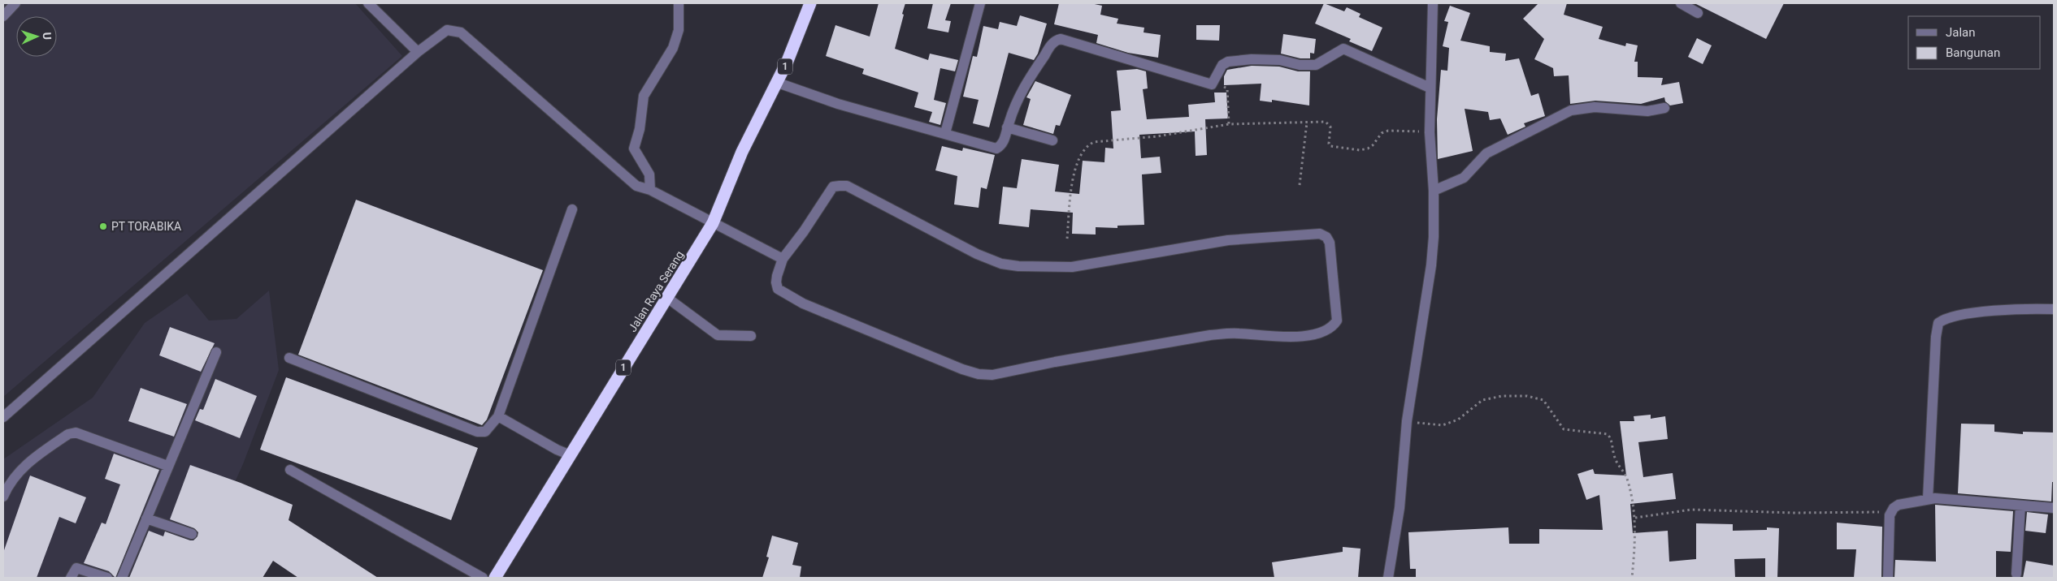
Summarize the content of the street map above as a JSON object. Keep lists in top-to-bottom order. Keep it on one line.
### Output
{"streets":{"highway":["1","Jalan Raya Serang"]},"places":["PT TORABIKA"],"legend":["Jalan","Bangunan"],"north":"right"}
